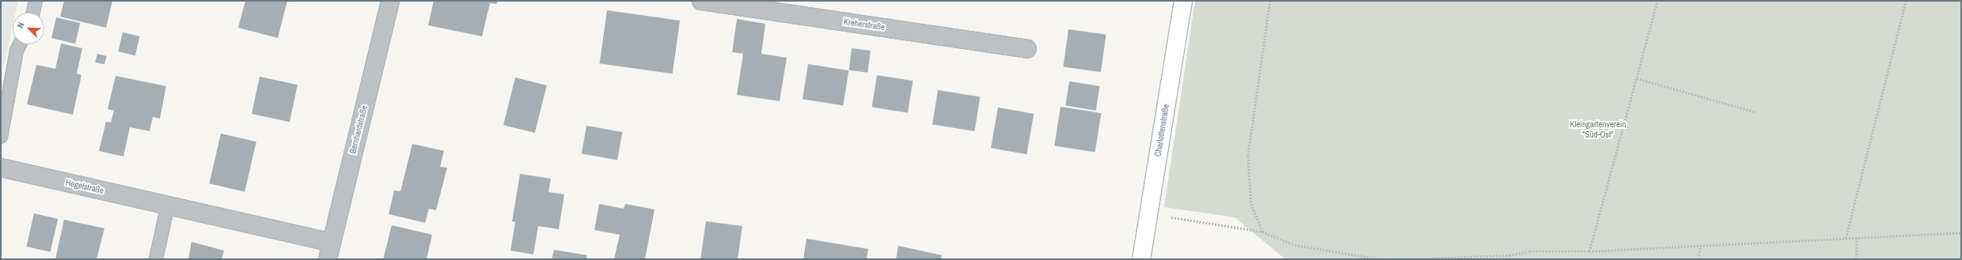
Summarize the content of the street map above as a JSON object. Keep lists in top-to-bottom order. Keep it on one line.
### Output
{"streets":{"street":["Kreherstraße","Bernhardstraße","Charlottenstraße","Hegelstraße"]},"crossings":[["Bernhardstraße","Hegelstraße"]],"parks":["Kleingartenverein \"Süd-Ost\""],"north":"top left"}
